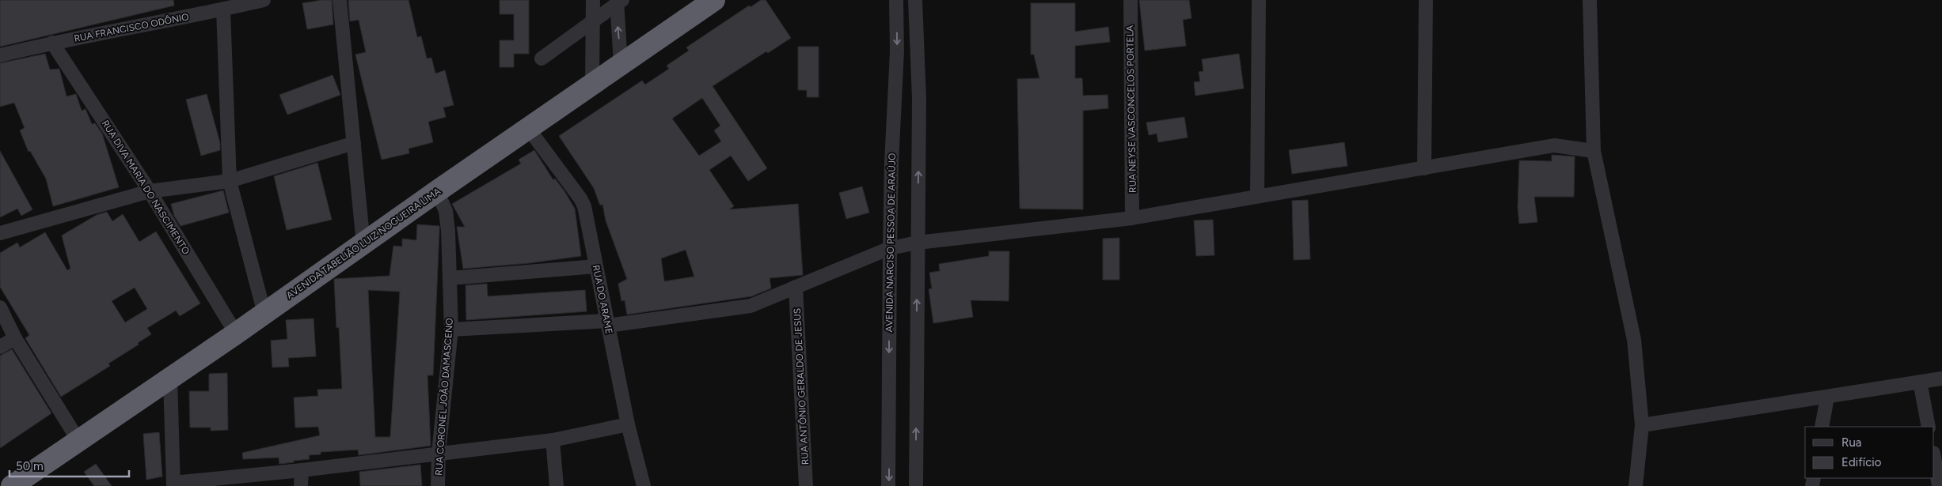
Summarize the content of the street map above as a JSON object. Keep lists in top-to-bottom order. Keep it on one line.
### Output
{"streets":{"highway":["AVENIDA TABELIÃO LUIZ NOGUEIRA LIMA"],"street":["RUA FRANCISCO ODÔNIO","RUA NEYSE VASCONCELOS PORTELA","RUA DIVA MARIA DO NASCIMENTO","AVENIDA NARCISO PESSOA DE ARAÚJO","RUA DO ARAME","RUA ANTÔNIO GERALDO DE JESUS","RUA CORONEL JOÃO DAMASCENO"]},"crossings":[["RUA FRANCISCO ODÔNIO","RUA DIVA MARIA DO NASCIMENTO"],["RUA DIVA MARIA DO NASCIMENTO","AVENIDA TABELIÃO LUIZ NOGUEIRA LIMA"],["AVENIDA TABELIÃO LUIZ NOGUEIRA LIMA","RUA DO ARAME"],["AVENIDA TABELIÃO LUIZ NOGUEIRA LIMA","RUA CORONEL JOÃO DAMASCENO"]],"legend":["Rua","Edifício"],"scale_bar":"50 m"}
